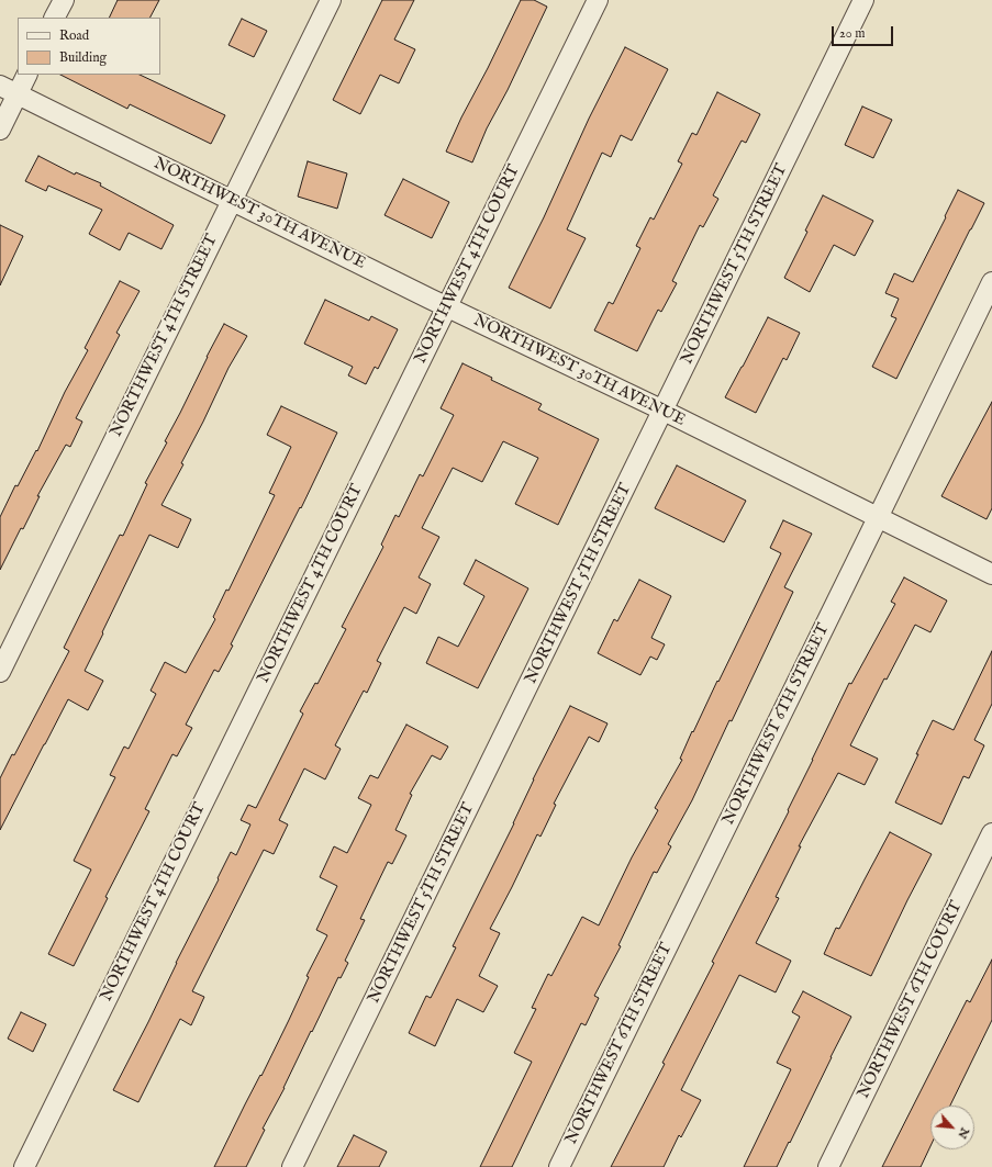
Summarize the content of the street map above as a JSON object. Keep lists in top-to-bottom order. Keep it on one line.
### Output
{"streets":{"street":["NORTHWEST 30TH AVENUE","NORTHWEST 4TH COURT","NORTHWEST 5TH STREET","NORTHWEST 4TH STREET","NORTHWEST 6TH STREET","NORTHWEST 6TH COURT"]},"crossings":[["NORTHWEST 30TH AVENUE","NORTHWEST 4TH COURT"],["NORTHWEST 30TH AVENUE","NORTHWEST 5TH STREET"],["NORTHWEST 30TH AVENUE","NORTHWEST 4TH STREET"],["NORTHWEST 30TH AVENUE","NORTHWEST 6TH STREET"]],"legend":["Road","Building"],"scale_bar":"20 m","north":"bottom right"}
